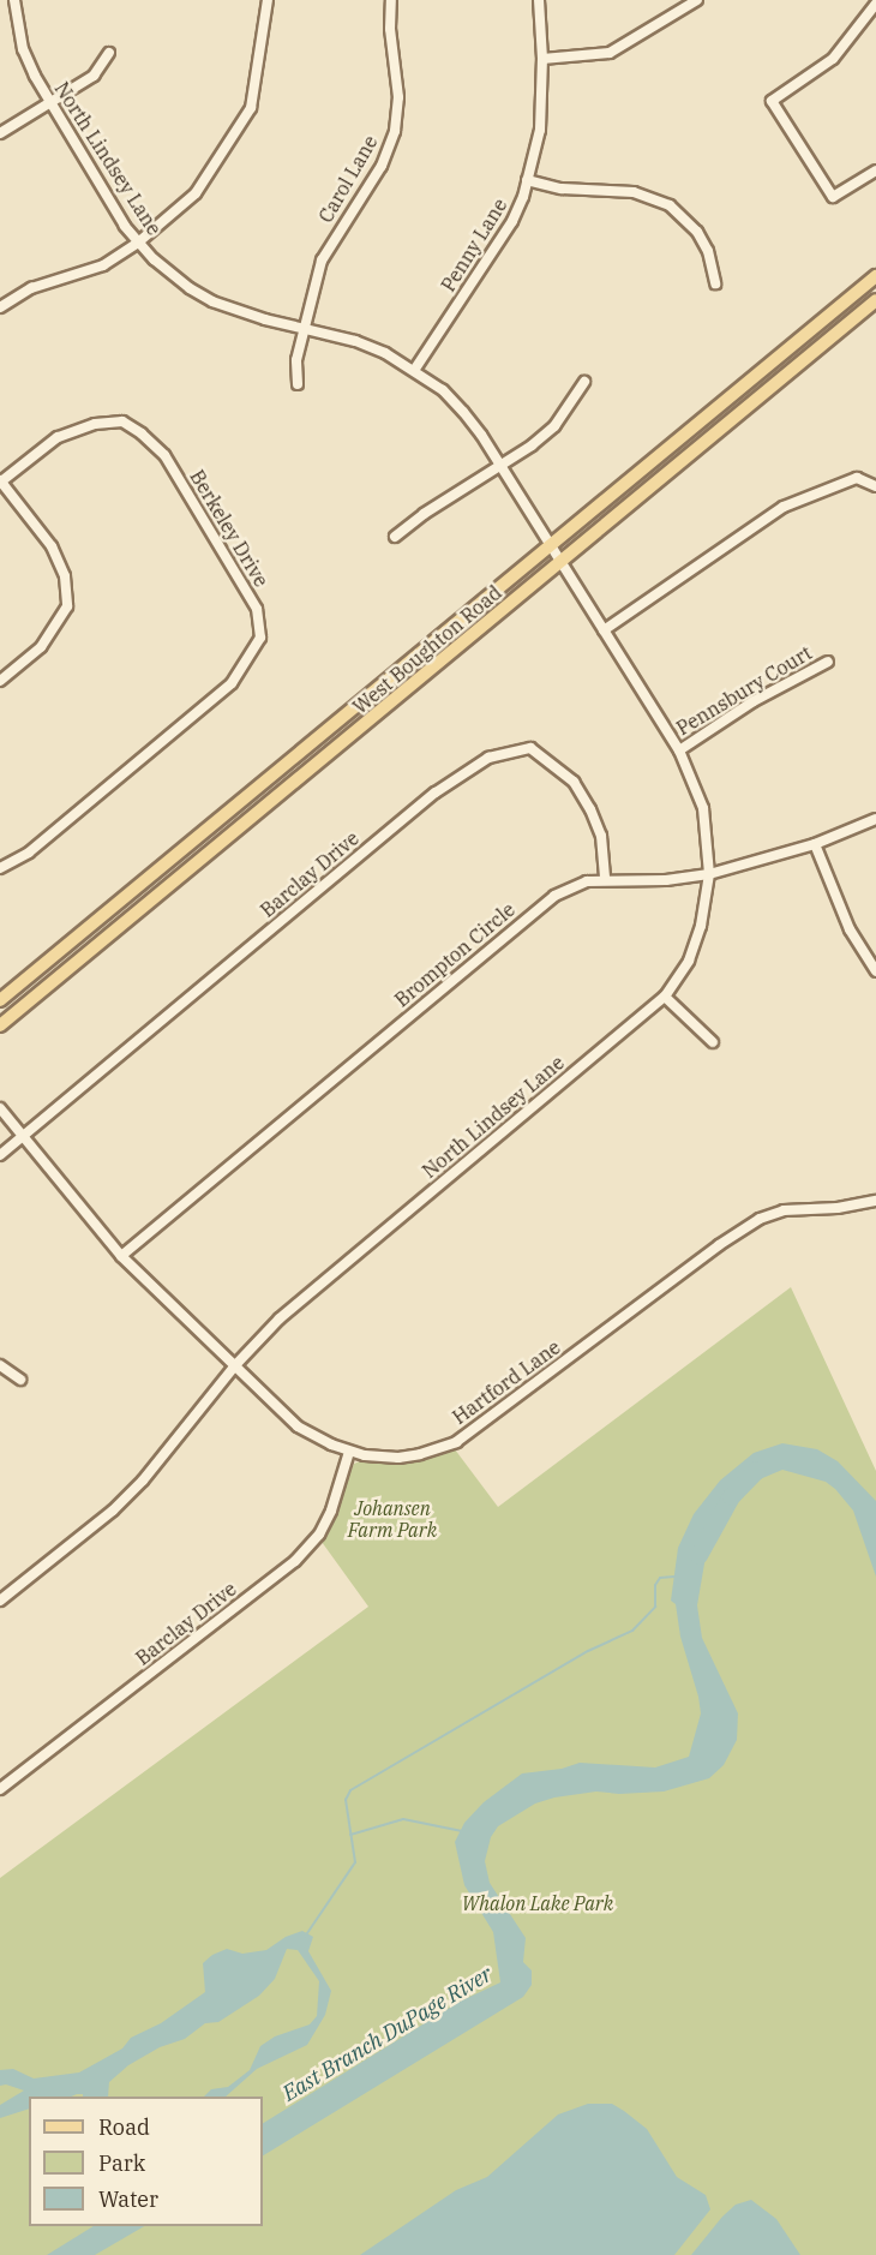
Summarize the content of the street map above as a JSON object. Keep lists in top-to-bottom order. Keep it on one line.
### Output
{"streets":{"main road":["West Boughton Road"],"street":["North Lindsey Lane","Carol Lane","Penny Lane","Berkeley Drive","Pennsbury Court","Barclay Drive","Brompton Circle","Hartford Lane"]},"crossings":[["North Lindsey Lane","Carol Lane"],["North Lindsey Lane","Penny Lane"],["North Lindsey Lane","West Boughton Road"],["North Lindsey Lane","Pennsbury Court"],["North Lindsey Lane","Brompton Circle"],["North Lindsey Lane","Hartford Lane"],["Barclay Drive","Brompton Circle"],["Barclay Drive","Hartford Lane"],["Brompton Circle","Hartford Lane"]],"water":["East Branch DuPage River"],"parks":["Johansen Farm Park","Whalon Lake Park"],"legend":["Road","Park","Water"]}
